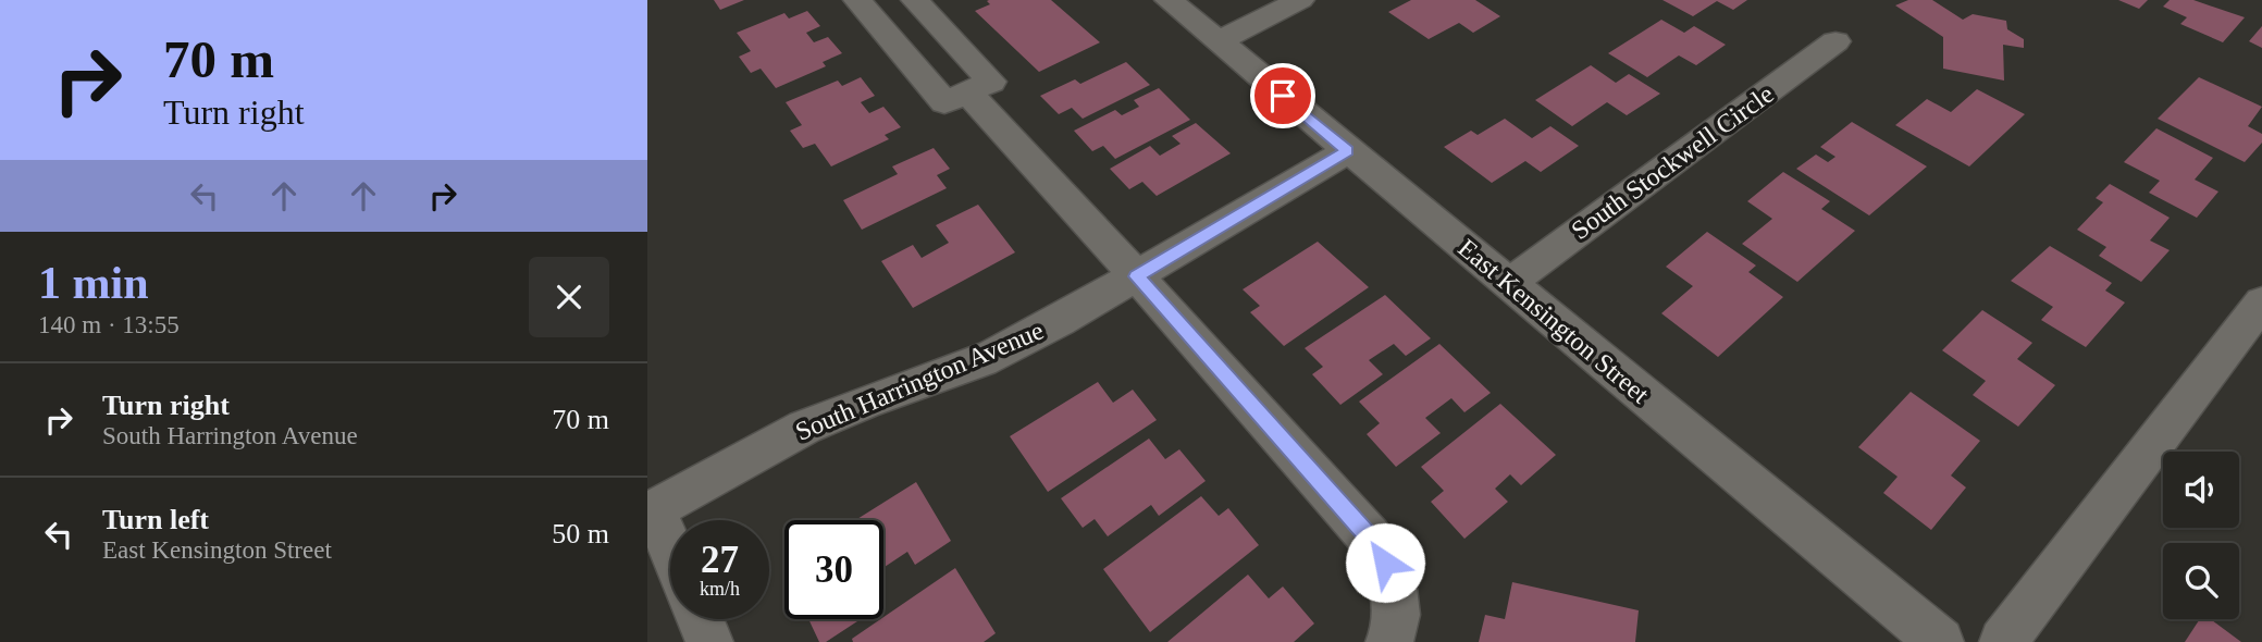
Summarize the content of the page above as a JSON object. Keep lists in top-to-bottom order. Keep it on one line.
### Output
{"streets":{"street":["South Stockwell Circle","East Kensington Street","South Harrington Avenue"]},"crossings":[["South Stockwell Circle","East Kensington Street"],["East Kensington Street","South Harrington Avenue"]],"page":{"turn":["70 m","Turn right"],"heading":["1 min","140 m · 13:55"],"list":[{"name":"Turn right","note":"South Harrington Avenue","value":"70 m"},{"name":"Turn left","note":"East Kensington Street","value":"50 m"}],"speed":"27 km/h","limit":"30"}}
